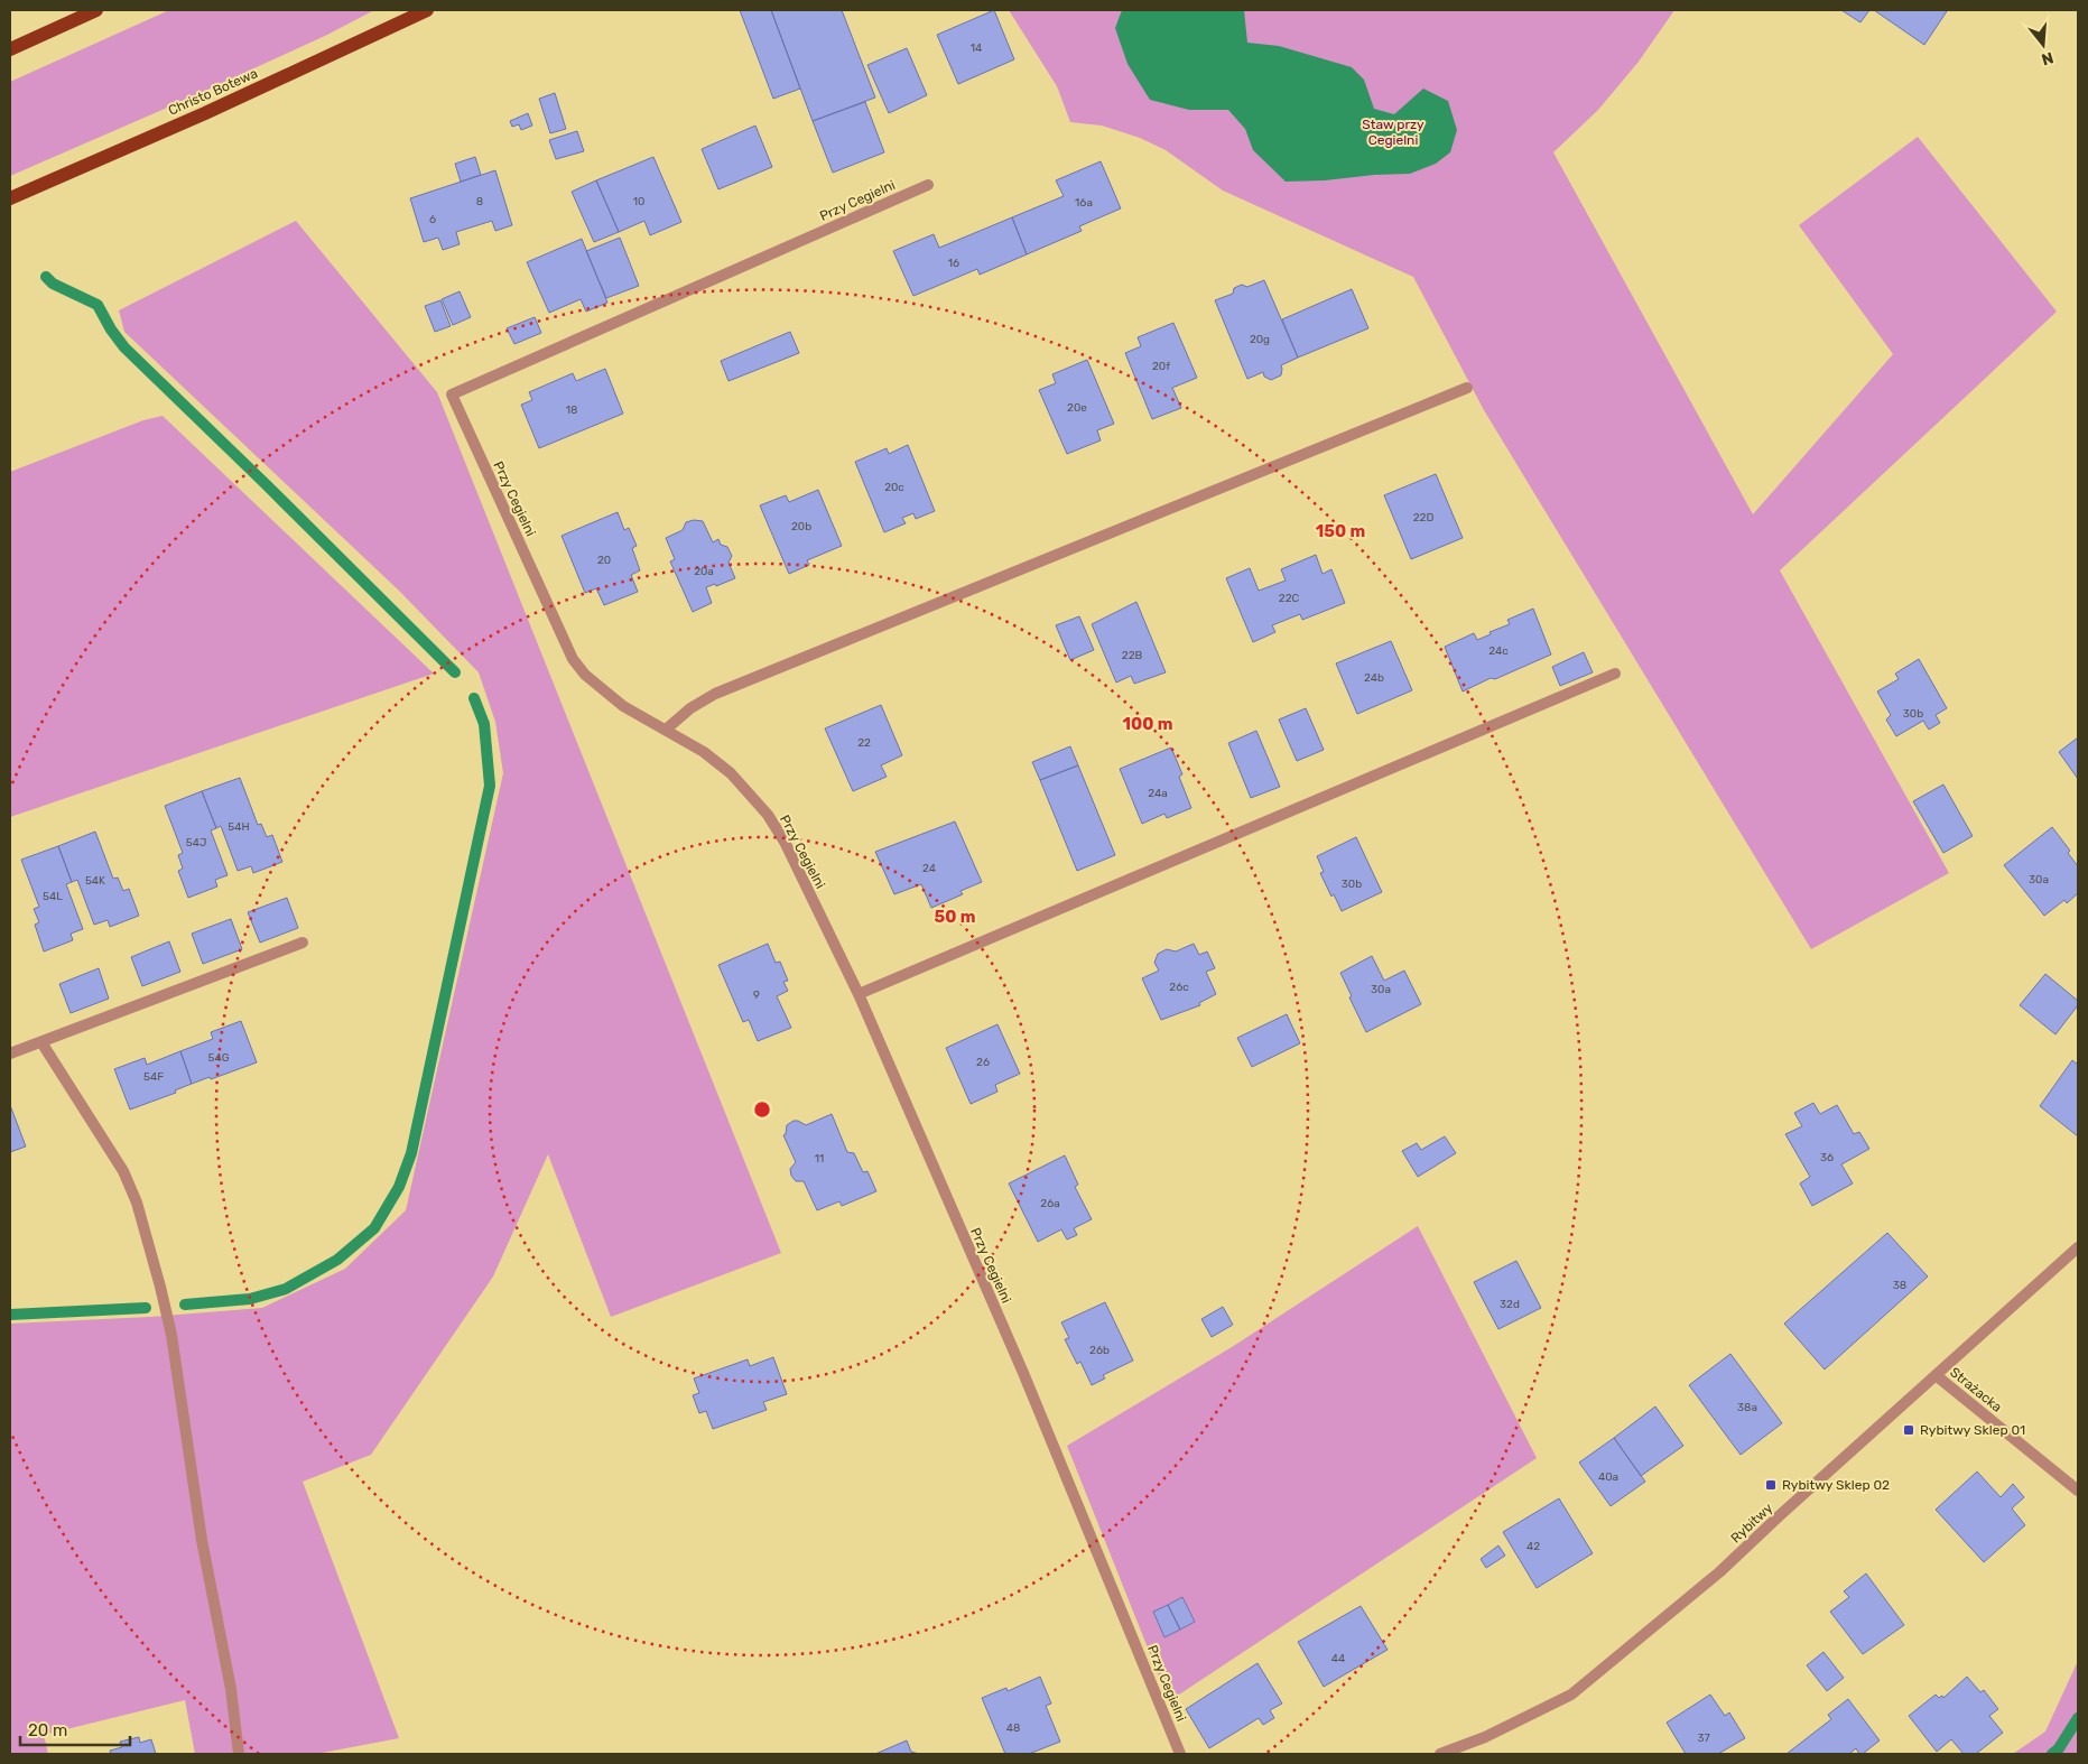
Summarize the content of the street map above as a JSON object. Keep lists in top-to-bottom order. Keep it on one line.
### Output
{"streets":{"main road":["Christo Botewa"],"street":["Przy Cegielni","Strażacka","Rybitwy"]},"crossings":[["Strażacka","Rybitwy"]],"parks":["Staw przy Cegielni"],"places":{"transit":["Rybitwy Sklep 01","Rybitwy Sklep 02"]},"house_numbers":["14","8","10","16a","6","16","20g","20f","20e","18","20c","22D","20b","20","20a","22C","24c","22B","24b","30b","22","24a","54H","54J","24","30a","54K","30b","54L","26c","30a","9","54G","26","54F","36","11","26a","38","32d","26b","38a","40a","42","44","48","37"],"scale_bar":"20 m","north":"bottom","rings":["150 m","100 m","50 m"]}
